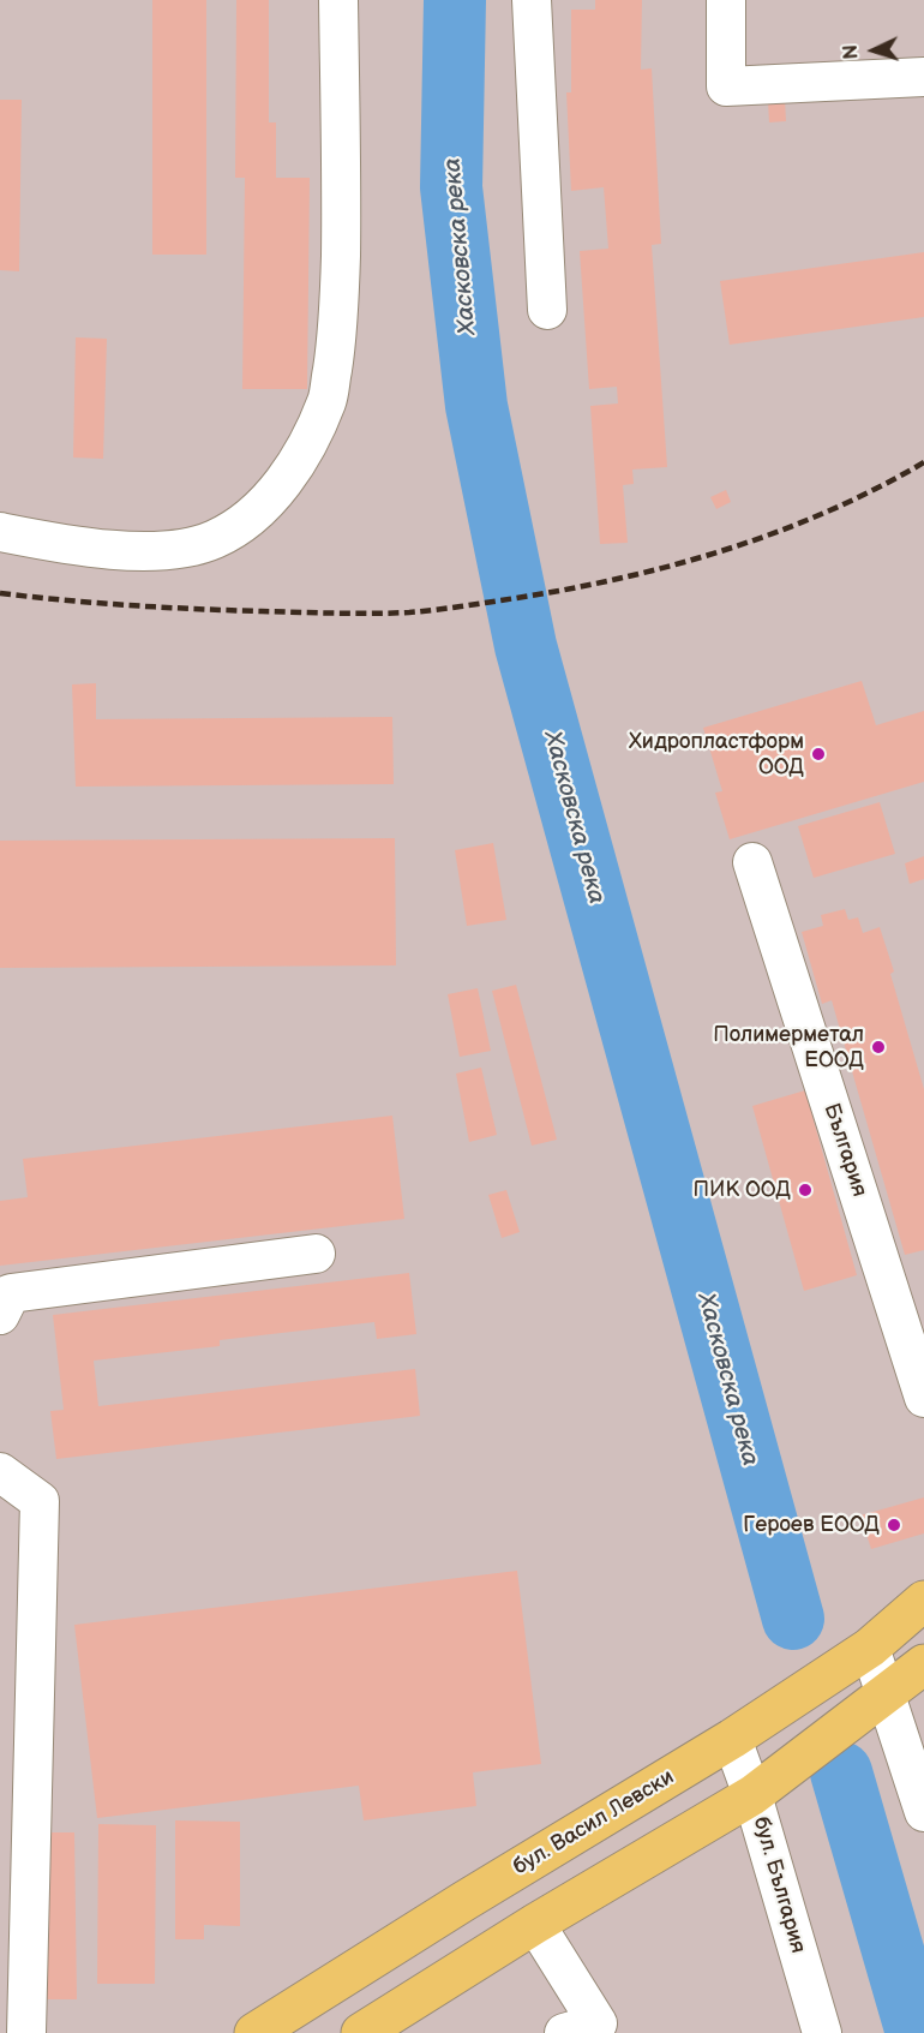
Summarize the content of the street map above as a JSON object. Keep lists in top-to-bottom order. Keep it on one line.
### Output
{"streets":{"main road":["бул. Васил Левски"],"street":["България","бул. България"]},"crossings":[["бул. Васил Левски","бул. България"]],"water":["Хасковска река"],"places":["Хидропластформ ООД","Полимерметал ЕООД","ПИК ООД","Героев ЕООД"],"north":"left"}
